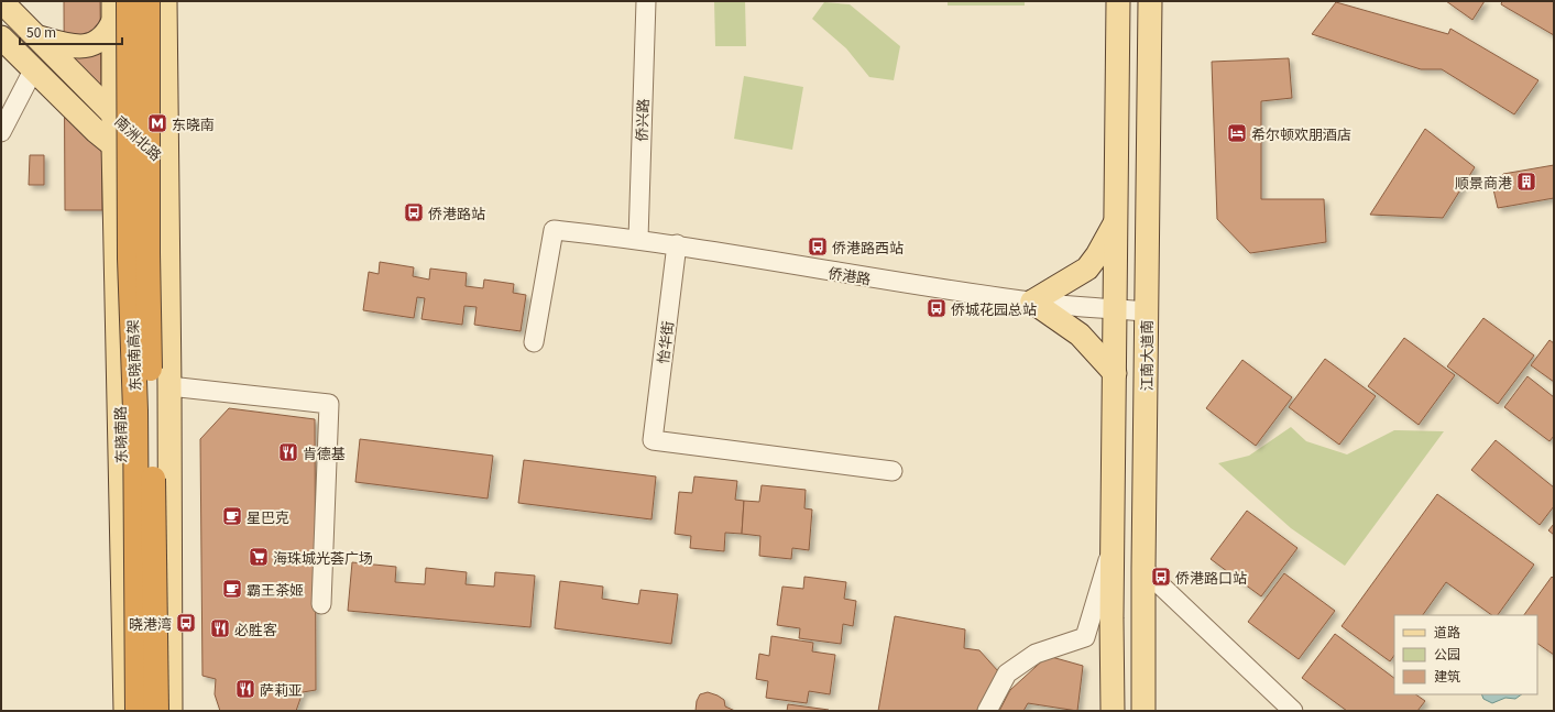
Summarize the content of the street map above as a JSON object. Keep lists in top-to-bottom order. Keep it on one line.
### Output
{"streets":{"highway":["东晓南高架"],"main road":["南洲北路","江南大道南","东晓南路"],"street":["侨兴路","侨港路","怡华街"]},"crossings":[["侨兴路","侨港路"],["南洲北路","东晓南路"],["侨港路","怡华街"],["侨港路","江南大道南"]],"places":{"metro station":["东晓南"],"hotel":["希尔顿欢朋酒店"],"building":["顺景商港"],"bus stop":["侨港路站","侨港路西站","侨城花园总站","侨港路口站","晓港湾"],"restaurant":["肯德基","必胜客","萨莉亚"],"cafe":["星巴克","霸王茶姬"],"supermarket":["海珠城光荟广场"]},"legend":["道路","公园","建筑"],"scale_bar":"50 m"}
